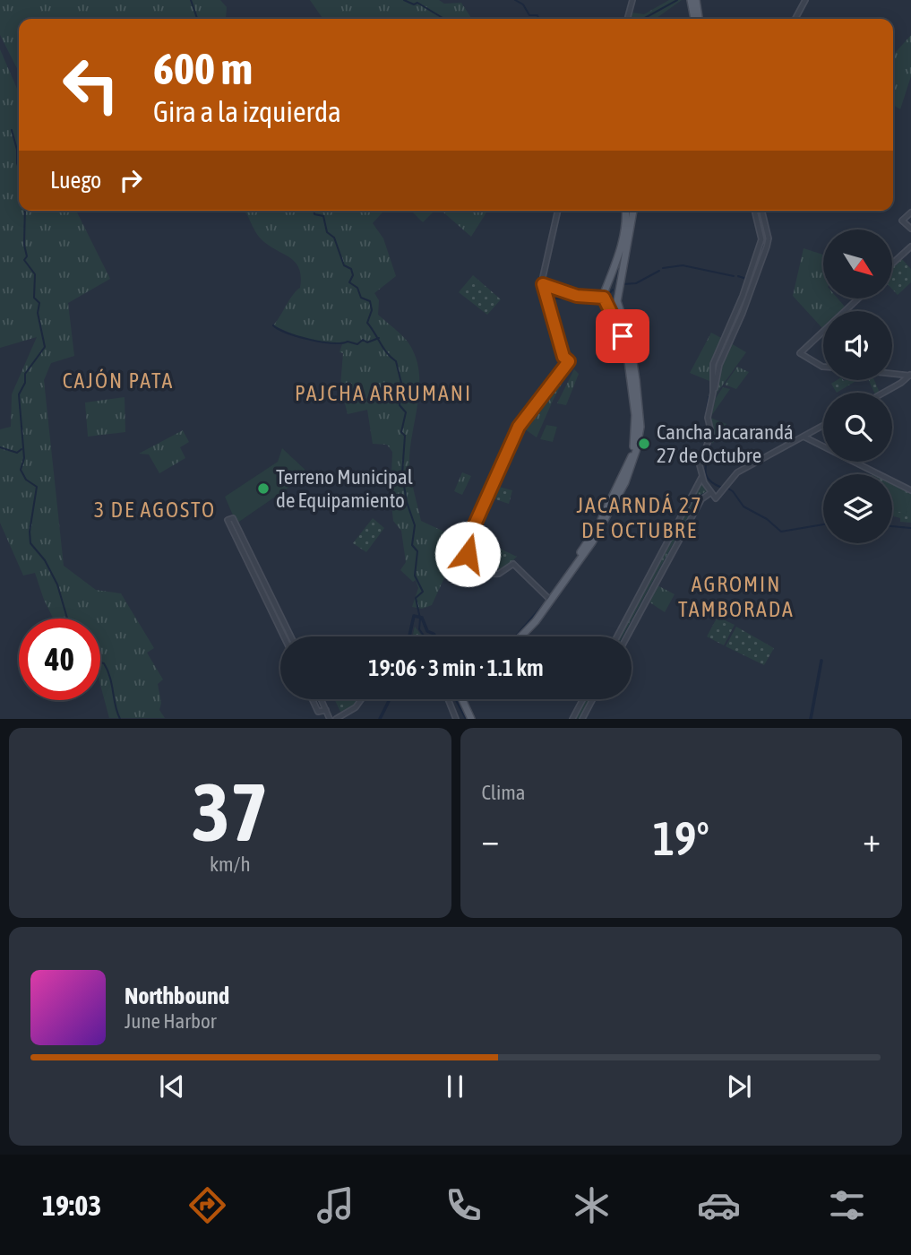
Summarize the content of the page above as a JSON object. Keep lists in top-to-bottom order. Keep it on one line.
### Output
{"districts":["CAJÓN PATA","PAJCHA ARRUMANI","JACARNDÁ 27 DE OCTUBRE","3 DE AGOSTO","AGROMIN TAMBORADA"],"places":["Cancha Jacarandá 27 de Octubre","Terreno Municipal de Equipamiento"],"north":"bottom right","page":{"turn":["600 m","Gira a la izquierda"],"then":"Luego","limit":"40","trip":"19:06 · 3 min · 1.1 km","tile":[["37","km/h"],"Clima"],"heat":["−","19°","+"],"song":["Northbound","June Harbor"],"tabs":"19:03"}}
